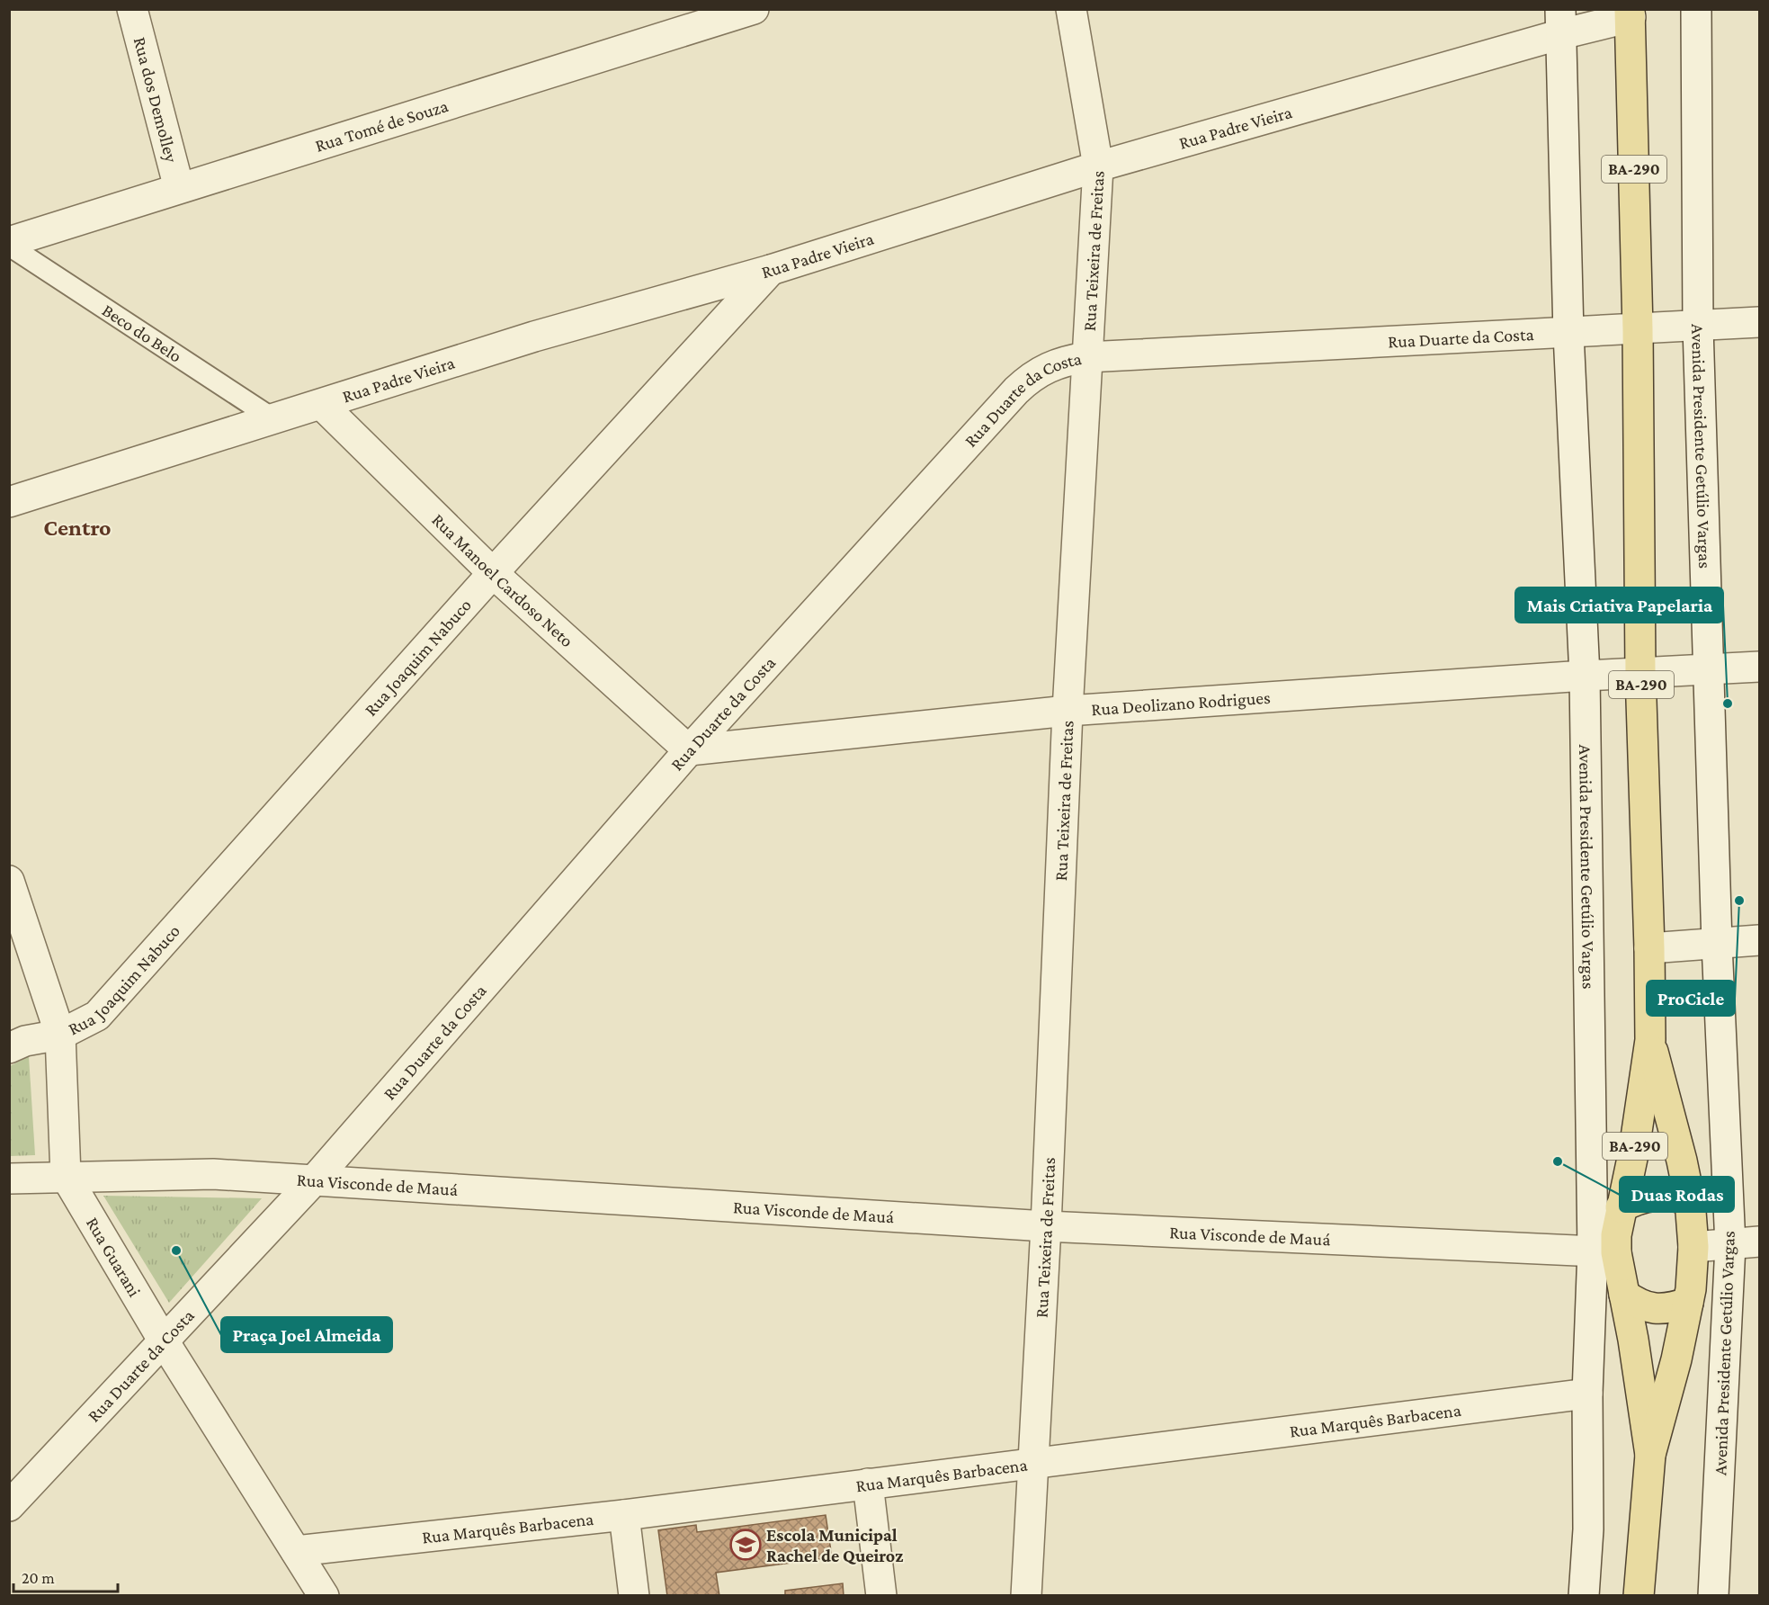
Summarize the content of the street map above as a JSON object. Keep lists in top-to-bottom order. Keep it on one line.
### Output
{"streets":{"main road":["BA-290","Avenida Presidente Getúlio Vargas"],"street":["Rua dos Demolley","Rua Tomé de Souza","Rua Padre Vieira","Rua Teixeira de Freitas","Rua Duarte da Costa","Rua Manoel Cardoso Neto","Rua Joaquim Nabuco","Rua Deolizano Rodrigues","Rua Visconde de Mauá","Rua Guarani","Rua Marquês Barbacena"],"lane":["Beco do Belo"]},"crossings":[["Rua dos Demolley","Rua Tomé de Souza"],["Rua Tomé de Souza","Beco do Belo"],["Rua Padre Vieira","Rua Teixeira de Freitas"],["Rua Padre Vieira","Beco do Belo"],["Rua Padre Vieira","Avenida Presidente Getúlio Vargas"],["Rua Padre Vieira","Rua Manoel Cardoso Neto"],["Rua Padre Vieira","Rua Joaquim Nabuco"],["Rua Teixeira de Freitas","Rua Duarte da Costa"],["Rua Teixeira de Freitas","Rua Deolizano Rodrigues"],["Rua Teixeira de Freitas","Rua Visconde de Mauá"],["Rua Teixeira de Freitas","Rua Marquês Barbacena"],["Rua Duarte da Costa","Avenida Presidente Getúlio Vargas"],["Rua Duarte da Costa","Rua Manoel Cardoso Neto"],["Rua Duarte da Costa","Rua Deolizano Rodrigues"],["Rua Duarte da Costa","Rua Visconde de Mauá"],["Rua Duarte da Costa","Rua Guarani"],["Avenida Presidente Getúlio Vargas","Rua Deolizano Rodrigues"],["Avenida Presidente Getúlio Vargas","Rua Visconde de Mauá"],["Avenida Presidente Getúlio Vargas","Rua Marquês Barbacena"],["Rua Manoel Cardoso Neto","Rua Joaquim Nabuco"],["Rua Manoel Cardoso Neto","Rua Deolizano Rodrigues"],["Rua Joaquim Nabuco","Rua Guarani"],["Rua Visconde de Mauá","Rua Guarani"],["Rua Guarani","Rua Marquês Barbacena"]],"districts":["Centro"],"places":{"other":["Mais Criativa Papelaria","ProCicle","Duas Rodas","Praça Joel Almeida"],"school or university":["Escola Municipal Rachel de Queiroz"]},"scale_bar":"20 m"}
